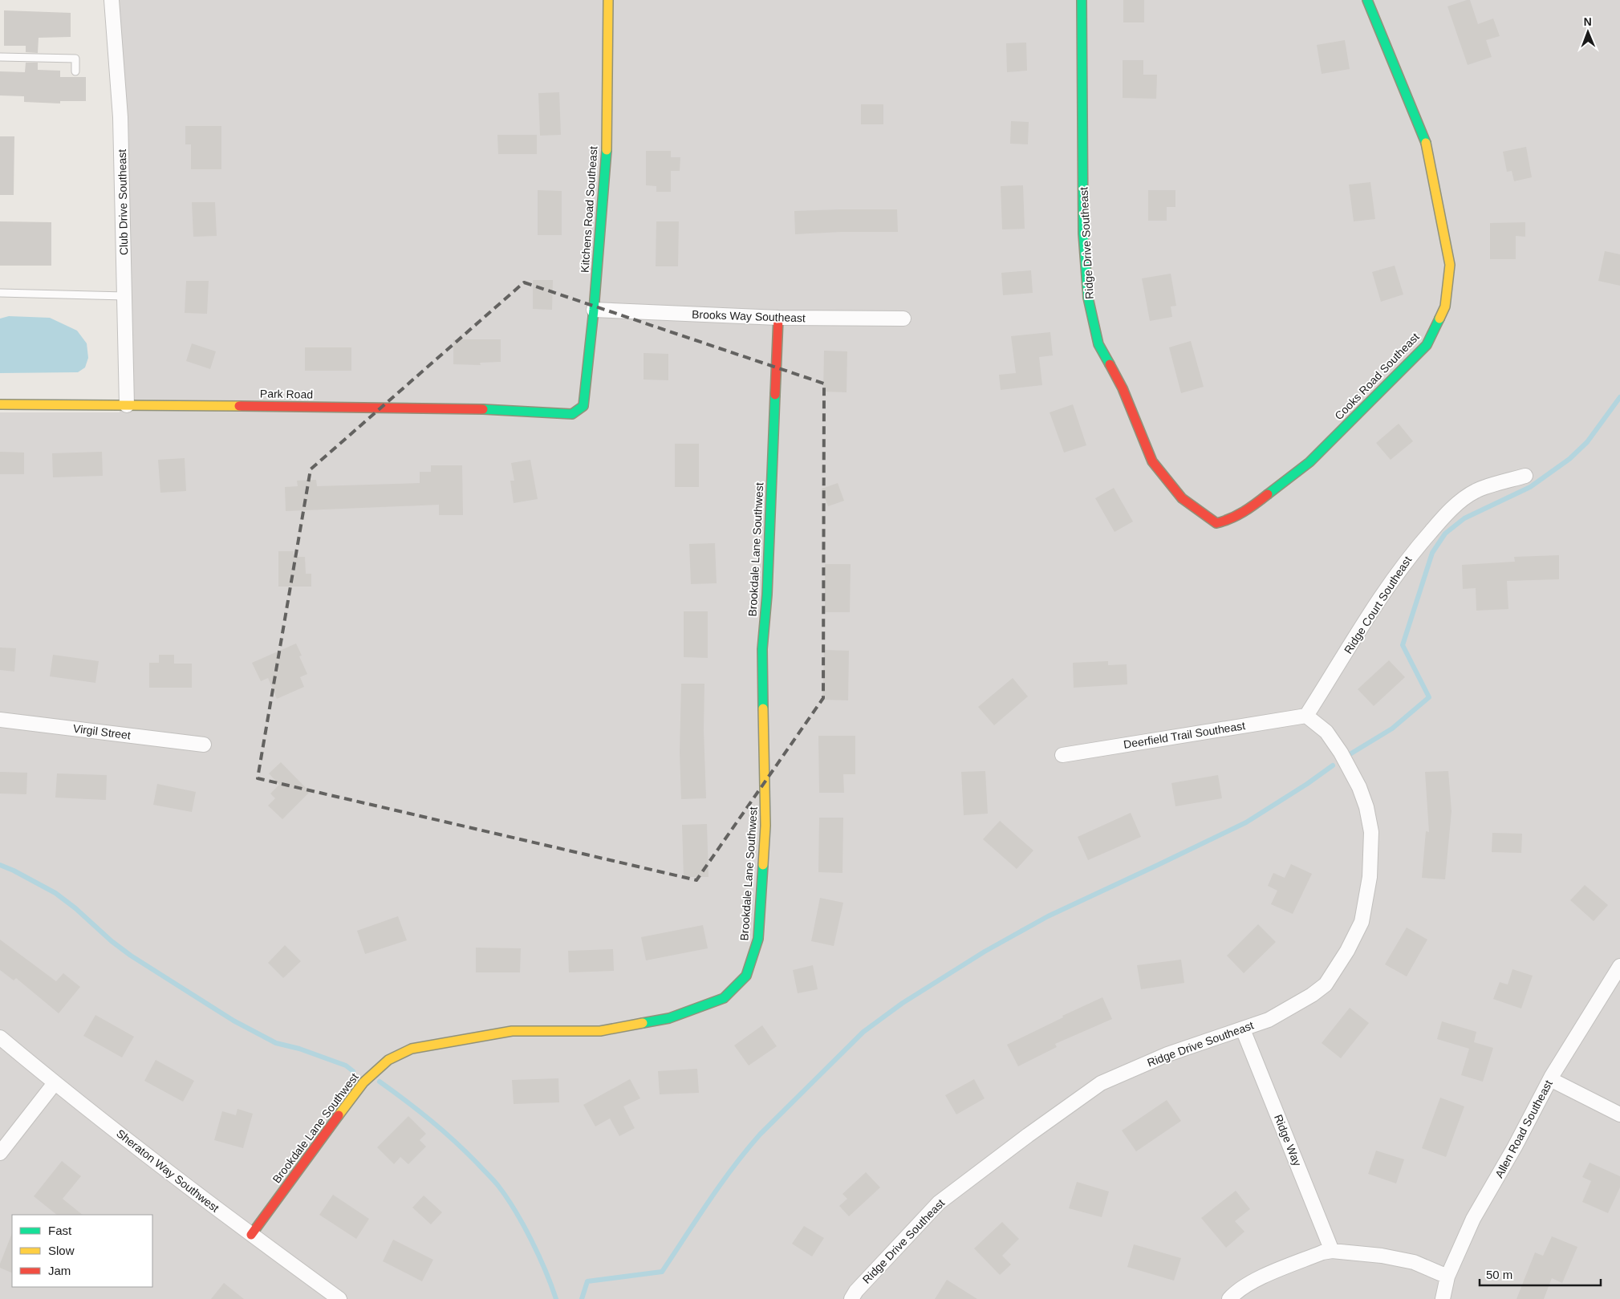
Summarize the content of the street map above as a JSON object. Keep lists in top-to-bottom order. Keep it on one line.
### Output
{"streets":{"street":["Club Drive Southeast","Kitchens Road Southeast","Ridge Drive Southeast","Brooks Way Southeast","Cooks Road Southeast","Park Road","Brookdale Lane Southwest","Ridge Court Southeast","Virgil Street","Deerfield Trail Southeast","Allen Road Southeast","Ridge Way","Sheraton Way Southwest"]},"crossings":[["Club Drive Southeast","Park Road"],["Kitchens Road Southeast","Brooks Way Southeast"],["Kitchens Road Southeast","Park Road"],["Ridge Drive Southeast","Cooks Road Southeast"],["Ridge Drive Southeast","Ridge Court Southeast"],["Ridge Drive Southeast","Deerfield Trail Southeast"],["Ridge Drive Southeast","Ridge Way"],["Brooks Way Southeast","Brookdale Lane Southwest"],["Brookdale Lane Southwest","Sheraton Way Southwest"],["Ridge Court Southeast","Deerfield Trail Southeast"]],"legend":["Fast","Slow","Jam"],"scale_bar":"50 m","north":"top"}
